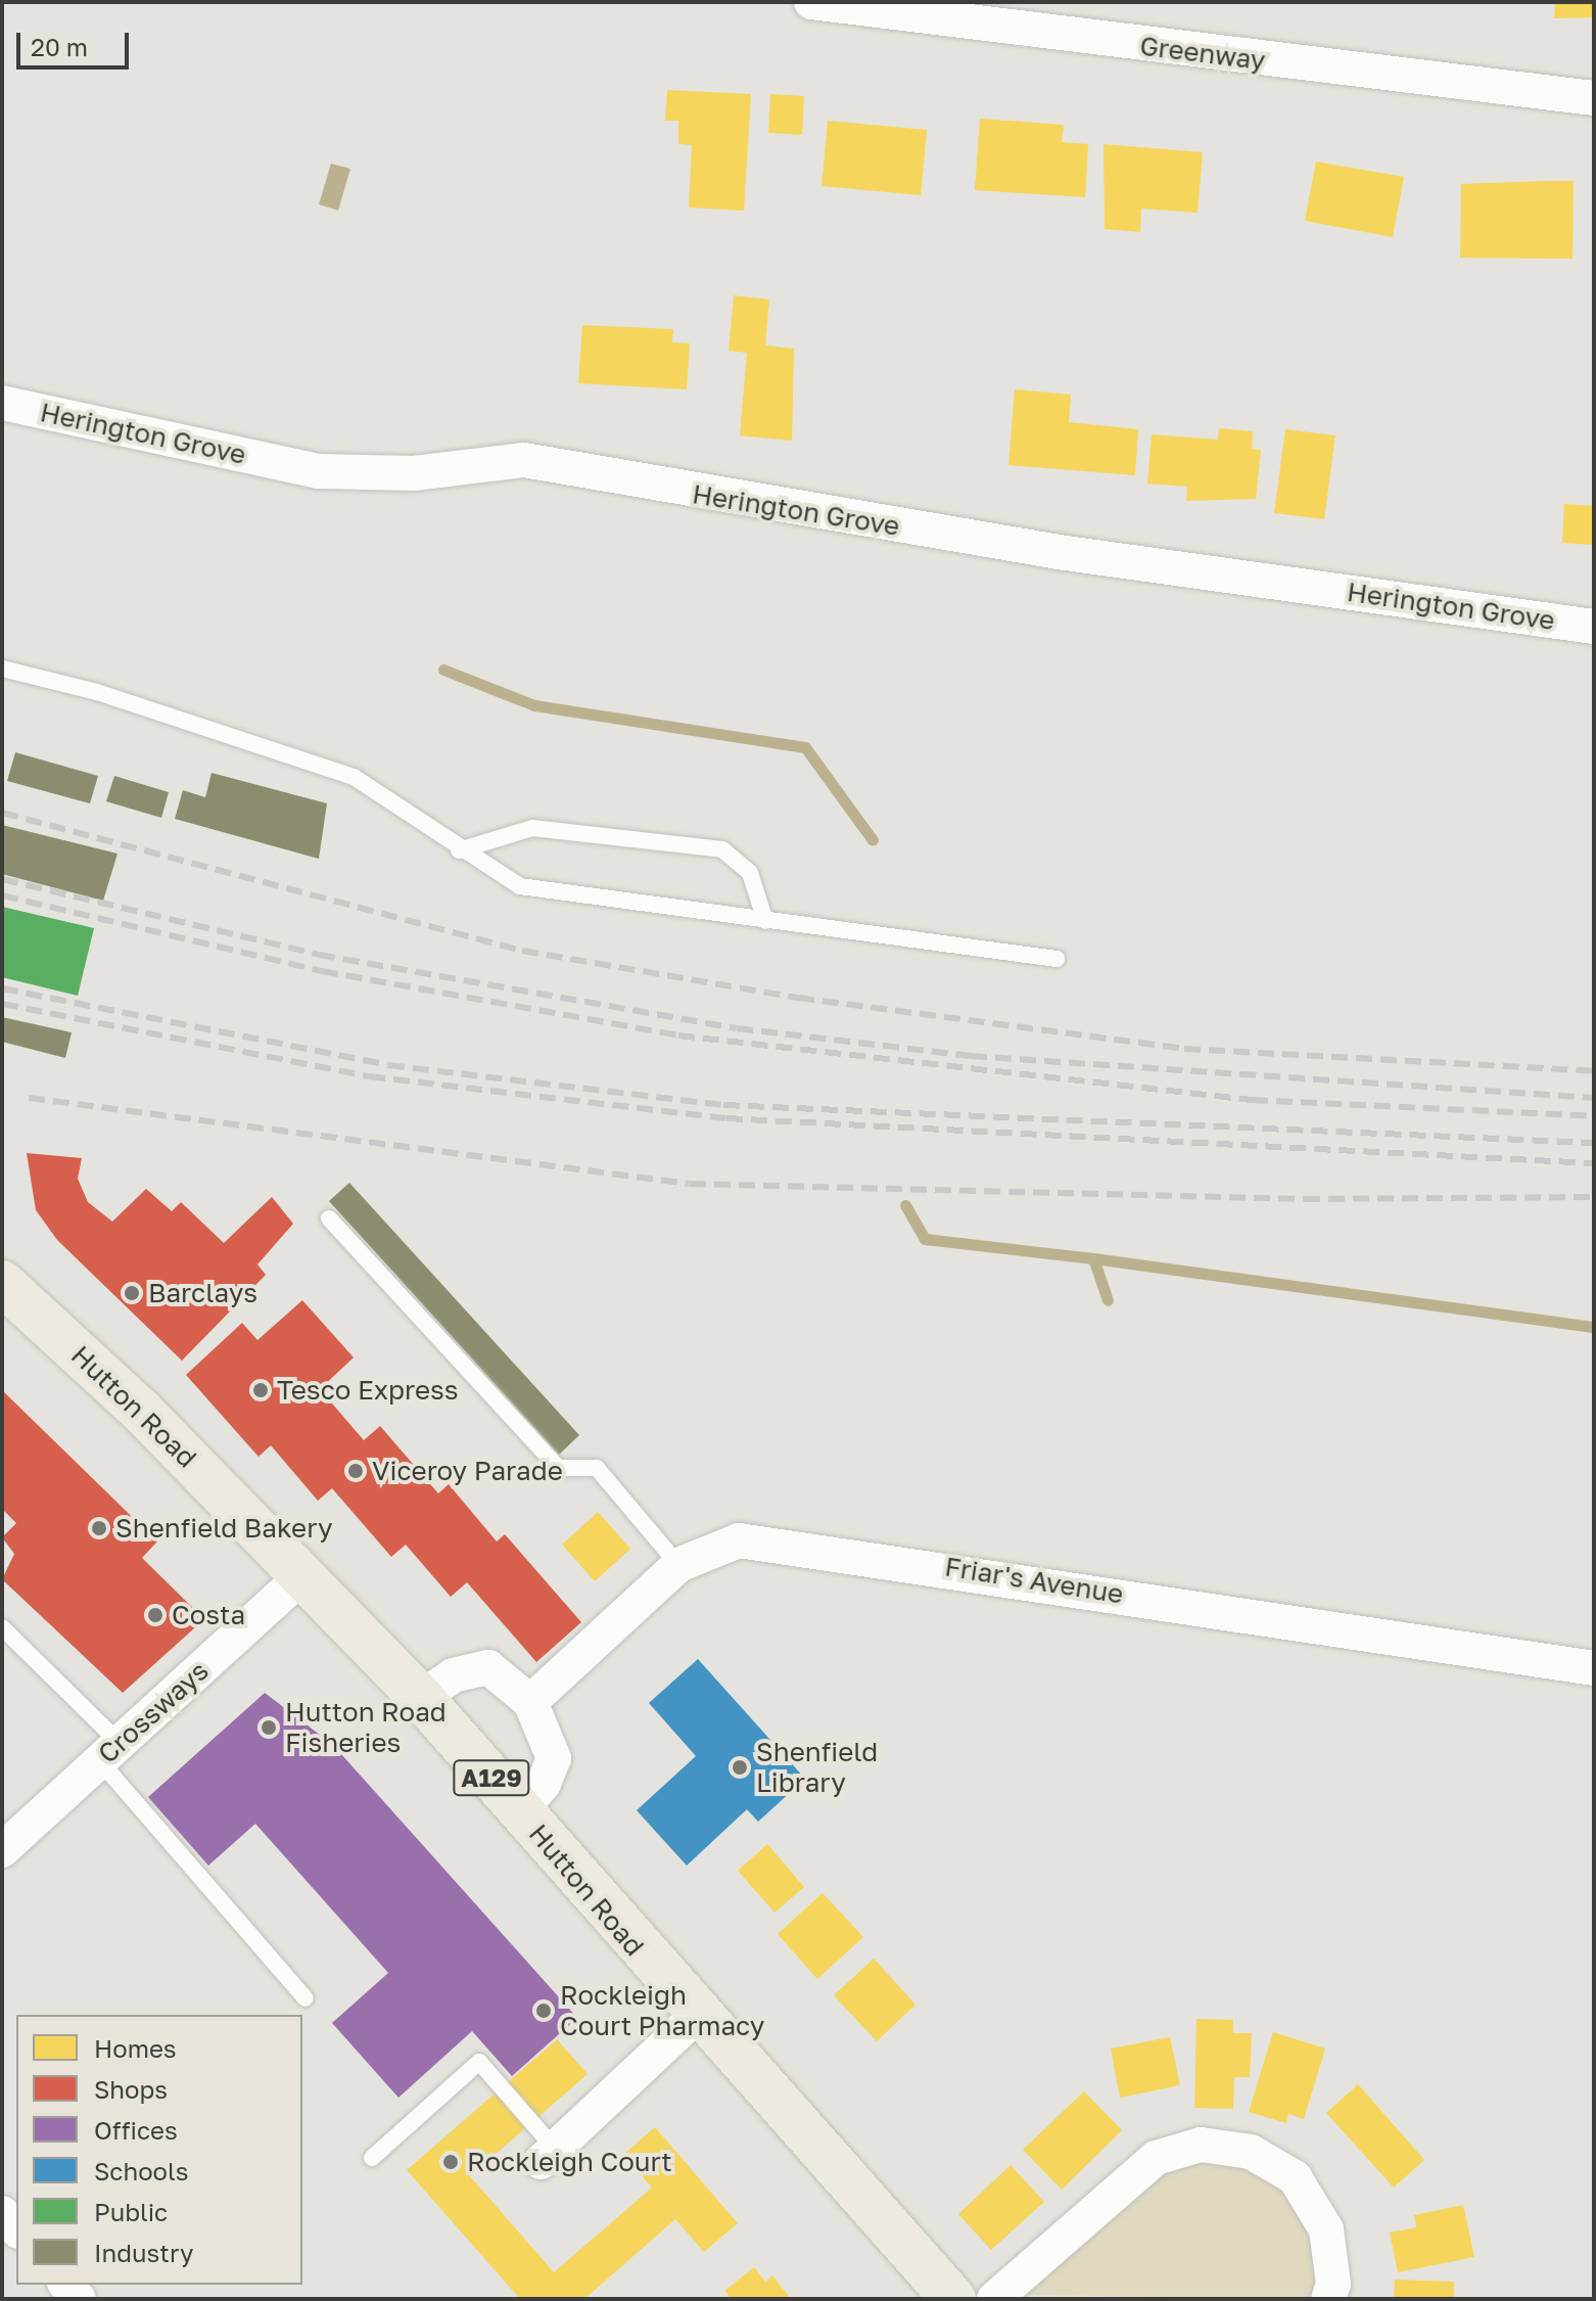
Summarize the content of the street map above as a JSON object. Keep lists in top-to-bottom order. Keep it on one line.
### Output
{"streets":{"main road":["Hutton Road","A129"],"street":["Greenway","Herington Grove","Friar's Avenue","Crossways"]},"crossings":[["Hutton Road","Crossways"]],"places":["Barclays","Tesco Express","Viceroy Parade","Shenfield Bakery","Costa","Hutton Road Fisheries","Shenfield Library","Rockleigh Court Pharmacy","Rockleigh Court"],"legend":["Homes","Shops","Offices","Schools","Public","Industry"],"scale_bar":"20 m"}
